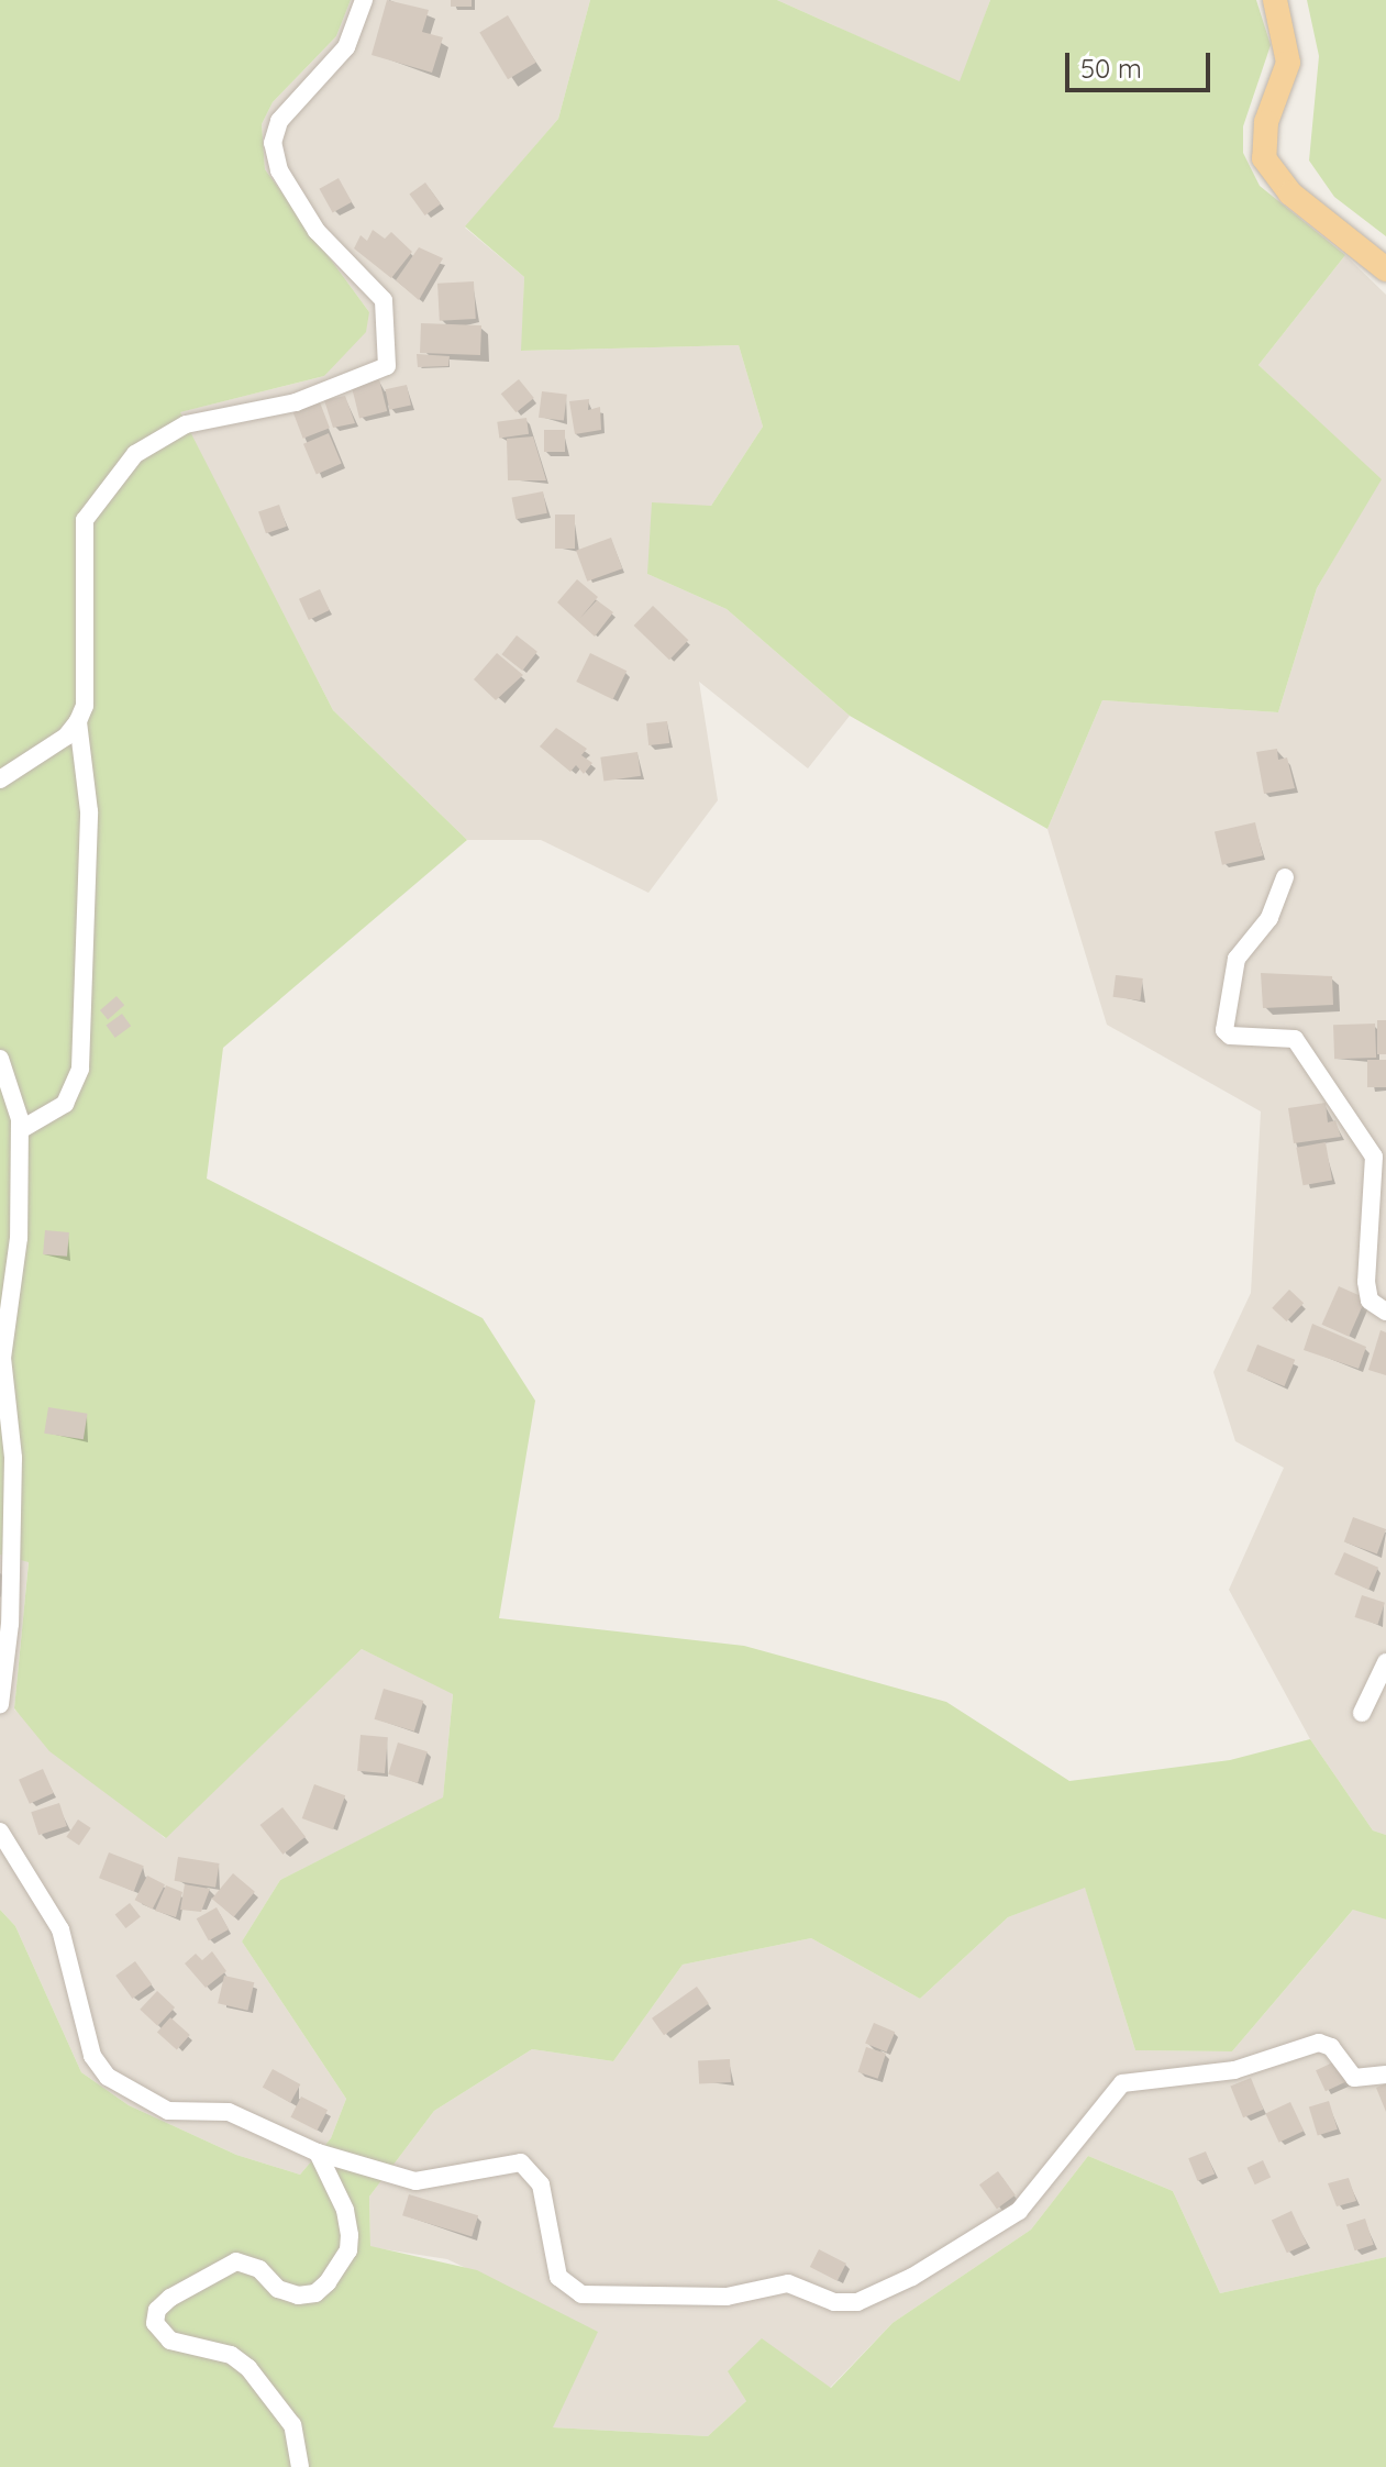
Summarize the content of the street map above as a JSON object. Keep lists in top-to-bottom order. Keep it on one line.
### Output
{"scale_bar":"50 m"}
